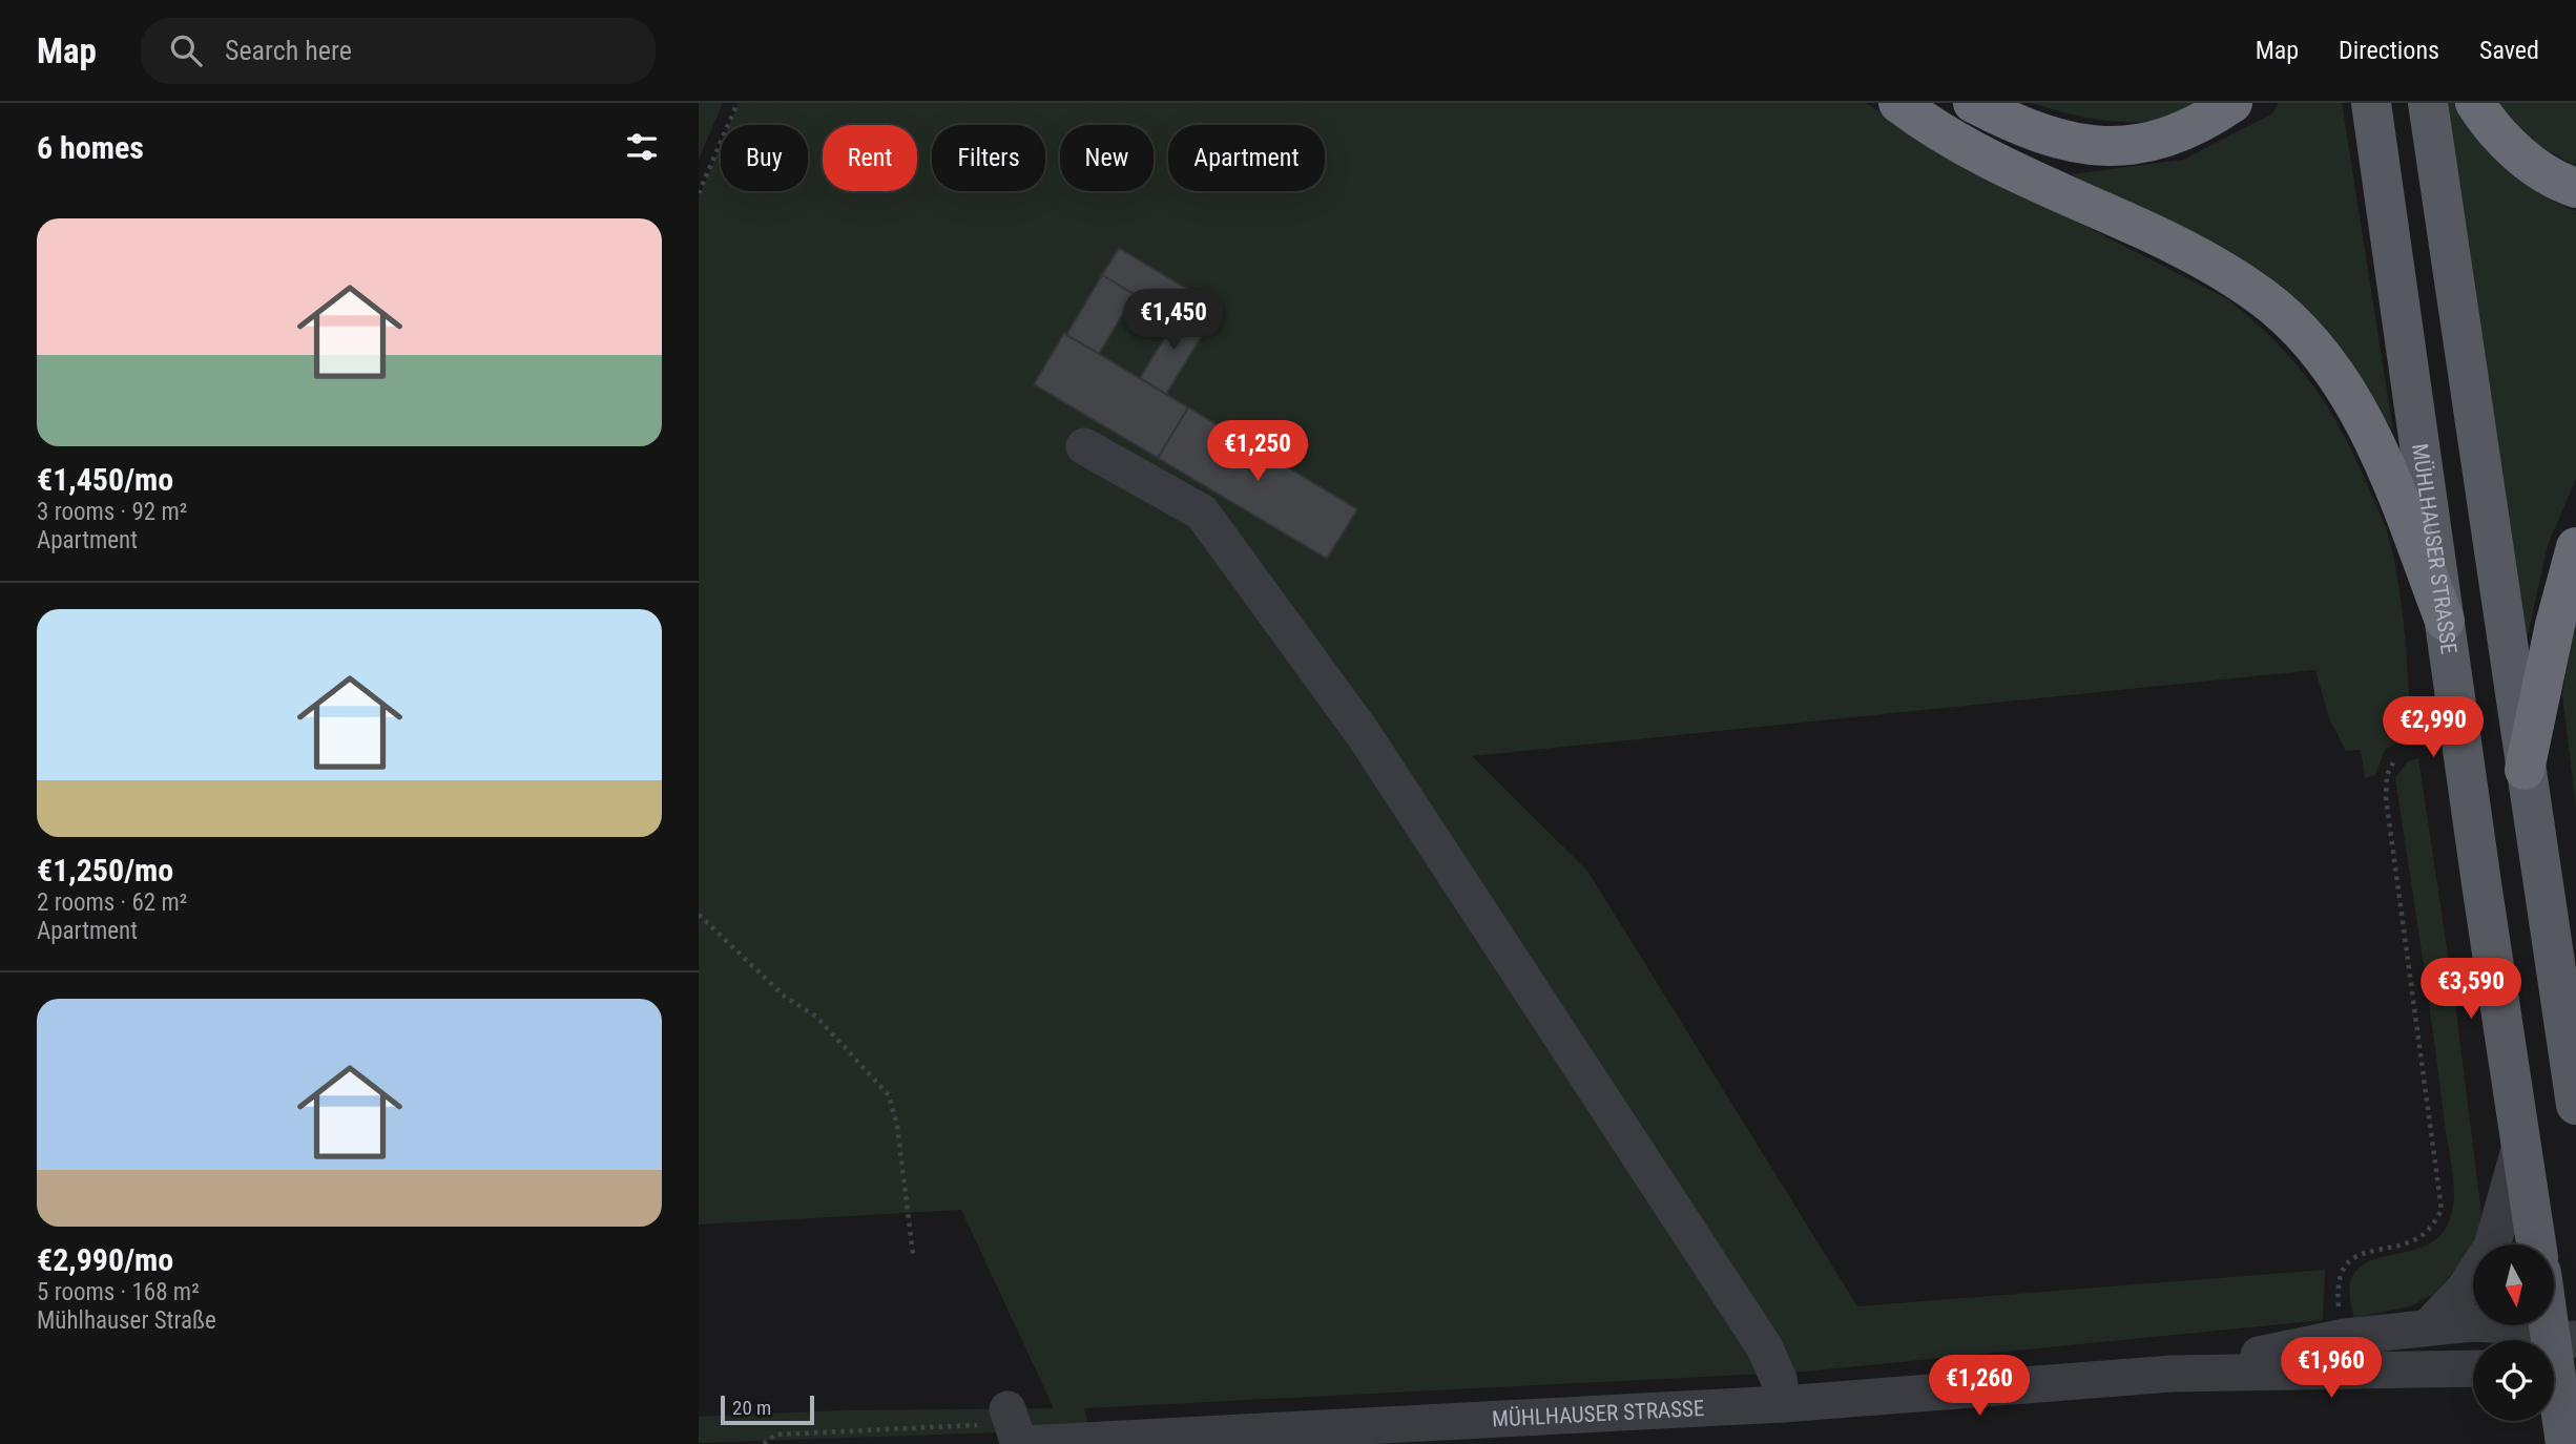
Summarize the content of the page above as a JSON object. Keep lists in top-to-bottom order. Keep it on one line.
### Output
{"streets":{"main road":["MÜHLHAUSER STRASSE"]},"scale_bar":"20 m","north":"bottom","page":{"header":"Map","search":"Search here","nav":["Map","Directions","Saved"],"heading":"6 homes","chip":["Buy","Rent","Filters","New","Apartment"],"list":[{"name":"€1,450/mo","note":"3 rooms · 92 m² · Apartment"},{"name":"€1,250/mo","note":"2 rooms · 62 m² · Apartment"},{"name":"€2,990/mo","note":"5 rooms · 168 m² · Mühlhauser Straße"}],"price":["€1,450","€1,250","€2,990","€3,590","€1,960","€1,260"],"scale":"20 m"}}
